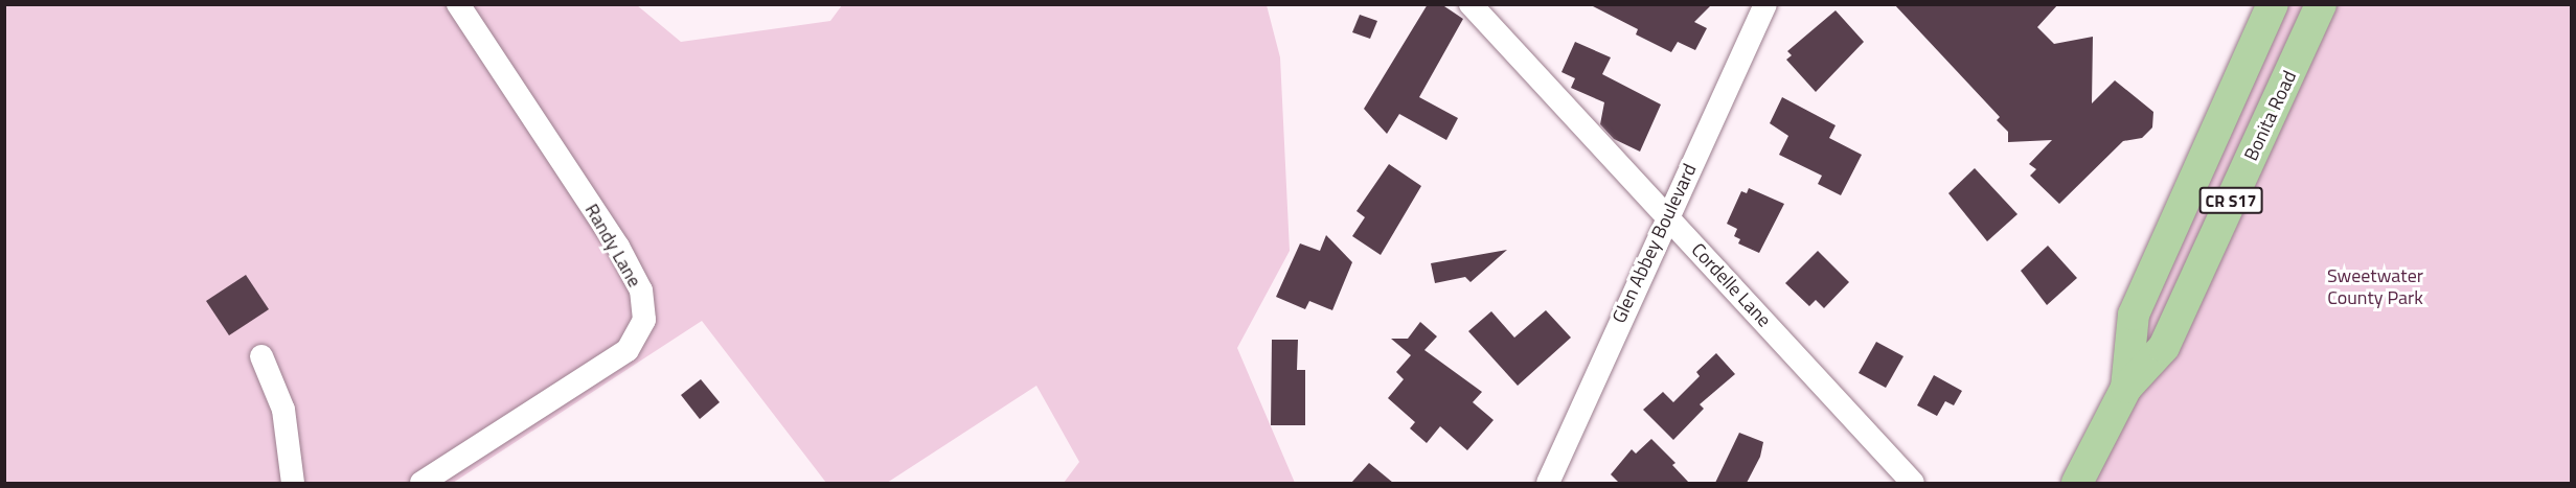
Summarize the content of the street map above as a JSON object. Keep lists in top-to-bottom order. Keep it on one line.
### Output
{"streets":{"main road":["Bonita Road","CR S17"],"street":["Glen Abbey Boulevard","Randy Lane","Cordelle Lane"]},"crossings":[["Glen Abbey Boulevard","Cordelle Lane"]],"parks":["Sweetwater County Park"]}
